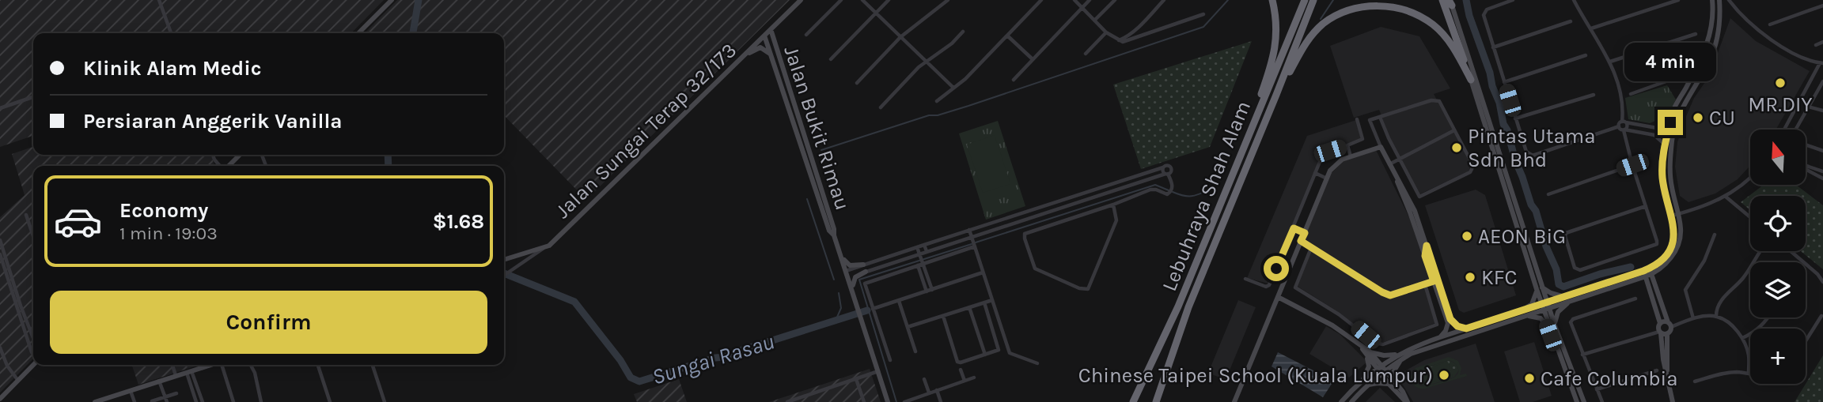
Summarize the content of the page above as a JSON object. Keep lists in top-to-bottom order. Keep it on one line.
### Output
{"streets":{"highway":["Lebuhraya Shah Alam"],"street":["Jalan Bukit Rimau","Jalan Sungai Terap 32/173"]},"crossings":[["Jalan Bukit Rimau","Jalan Sungai Terap 32/173"]],"water":["Sungai Rasau"],"places":["MR.DIY","CU","Pintas Utama Sdn Bhd","AEON BiG","KFC","Chinese Taipei School (Kuala Lumpur)","Cafe Columbia"],"north":"top","page":{"banner":["Klinik Alam Medic","Persiaran Anggerik Vanilla"],"bubble":"4 min","map_buttons":"+","list":[{"name":"Economy","note":"1 min · 19:03","value":"$1.68"}],"buttons":"Confirm"}}
